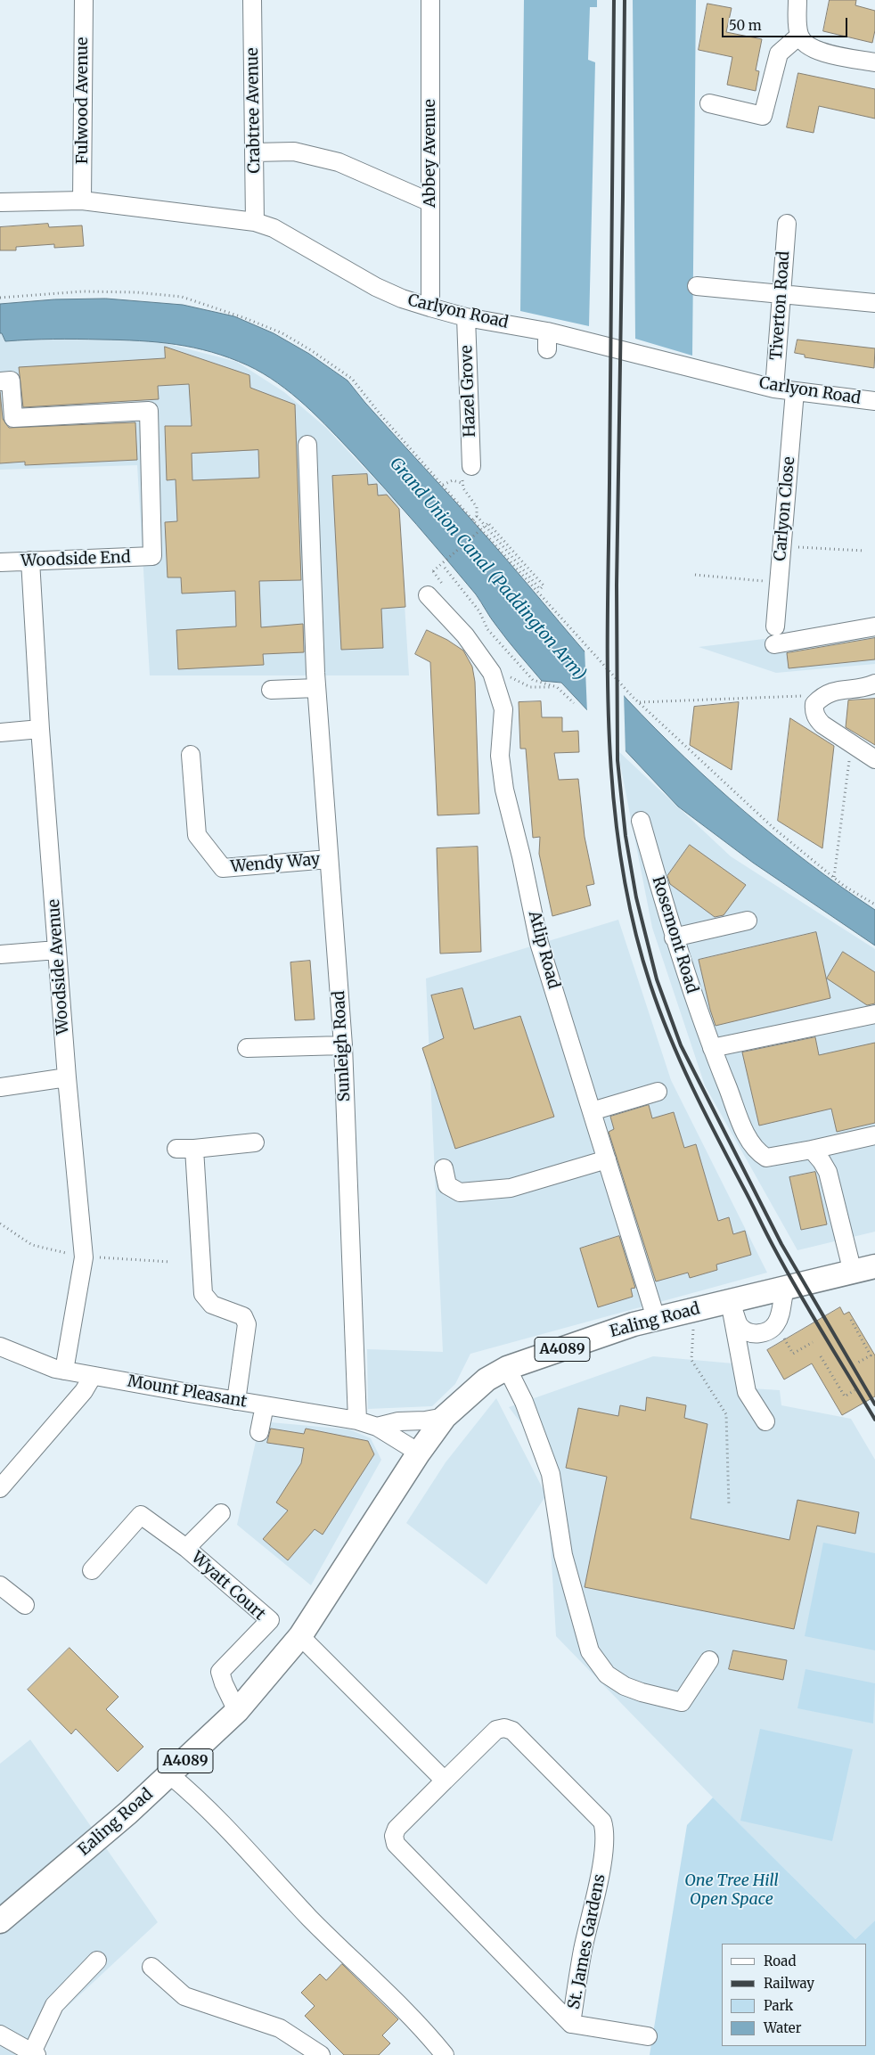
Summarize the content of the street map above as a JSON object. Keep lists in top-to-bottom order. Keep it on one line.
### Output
{"streets":{"main road":["Ealing Road","A4089"],"street":["Fulwood Avenue","Crabtree Avenue","Abbey Avenue","Tiverton Road","Carlyon Road","Hazel Grove","Carlyon Close","Woodside End","Wendy Way","Rosemont Road","Atlip Road","Woodside Avenue","Sunleigh Road","Mount Pleasant","Wyatt Court","St. James Gardens"]},"crossings":[["Fulwood Avenue","Carlyon Road"],["Crabtree Avenue","Carlyon Road"],["Abbey Avenue","Carlyon Road"],["Tiverton Road","Carlyon Road"],["Carlyon Road","Hazel Grove"],["Carlyon Road","Carlyon Close"],["Woodside End","Woodside Avenue"],["Wendy Way","Sunleigh Road"],["Atlip Road","Ealing Road"],["Woodside Avenue","Mount Pleasant"],["Sunleigh Road","Mount Pleasant"],["Ealing Road","Mount Pleasant"],["Ealing Road","Wyatt Court"]],"water":["Grand Union Canal (Paddington Arm)"],"parks":["One Tree Hill Open Space"],"legend":["Road","Railway","Park","Water"],"scale_bar":"50 m"}
